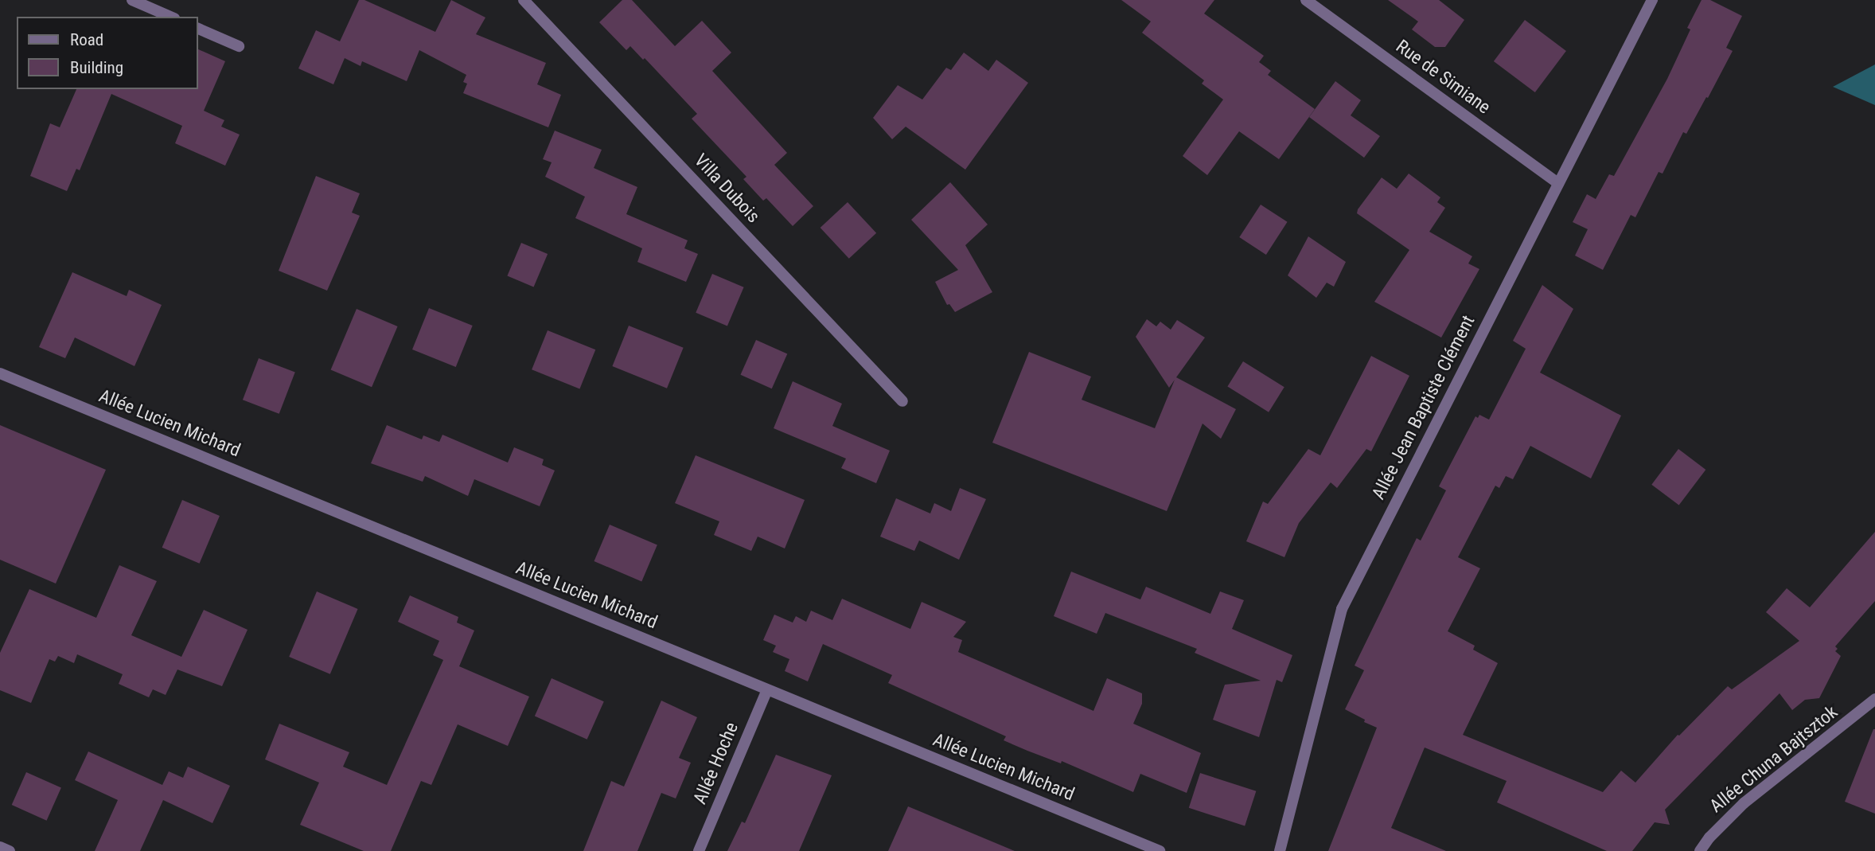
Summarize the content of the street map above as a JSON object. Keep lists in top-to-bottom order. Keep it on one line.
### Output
{"streets":{"street":["Rue de Simiane","Villa Dubois","Allée Jean Baptiste Clément","Allée Lucien Michard","Allée Chuna Bajtsztok","Allée Hoche"]},"crossings":[["Rue de Simiane","Allée Jean Baptiste Clément"],["Allée Lucien Michard","Allée Hoche"]],"legend":["Road","Building"]}
